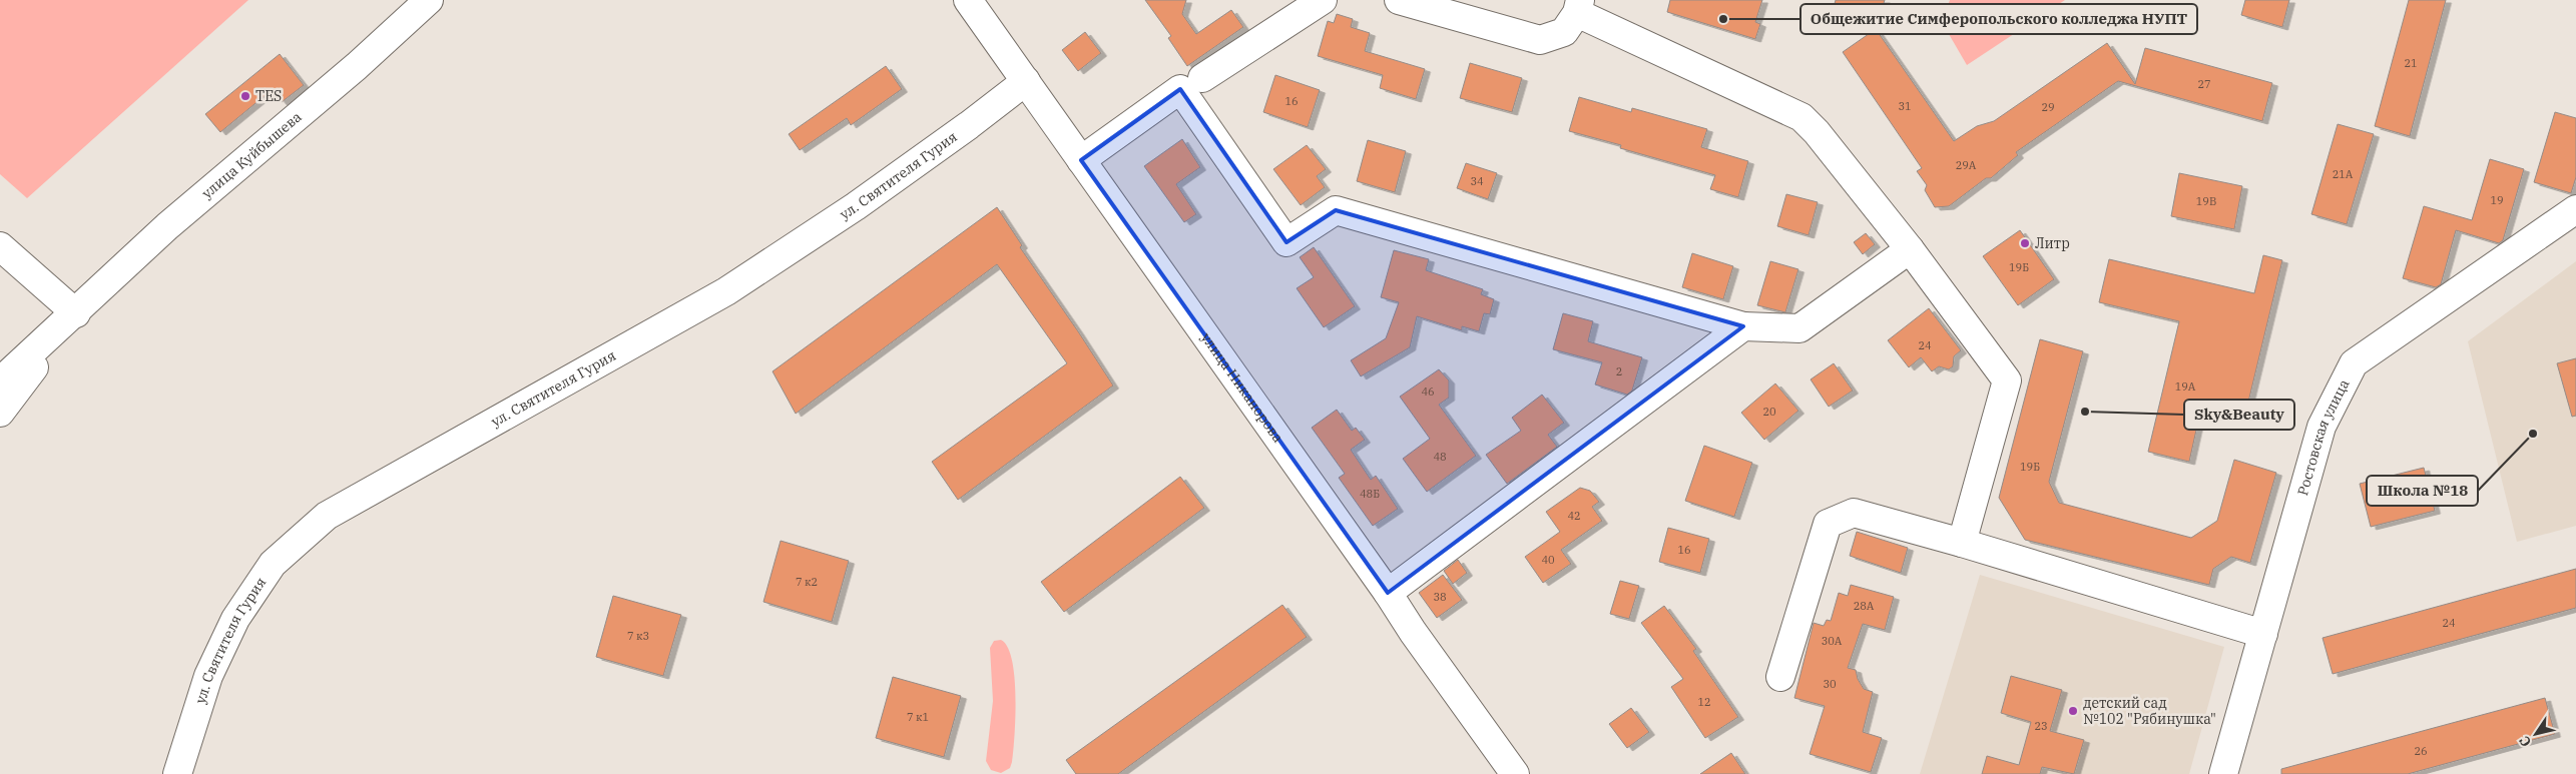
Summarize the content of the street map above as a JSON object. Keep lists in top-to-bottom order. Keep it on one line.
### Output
{"streets":{"street":["улица Куйбышева","ул. Святителя Гурия","улица Никанорова","Ростовская улица"]},"crossings":[["ул. Святителя Гурия","улица Никанорова"]],"places":["Общежитие Симферопольского колледжа НУПТ","TES","Литр","Sky&Beauty","Школа №18","детский сад №102 \"Рябинушка\""],"house_numbers":["21","27","16","31","29","29А","21А","34","19","19В","19Б","24","2","19А","46","20","48","19Б","48Б","42","16","40","7 к2","38","28А","24","7 к3","30А","30","12","7 к1","23","26"],"north":"bottom left"}
